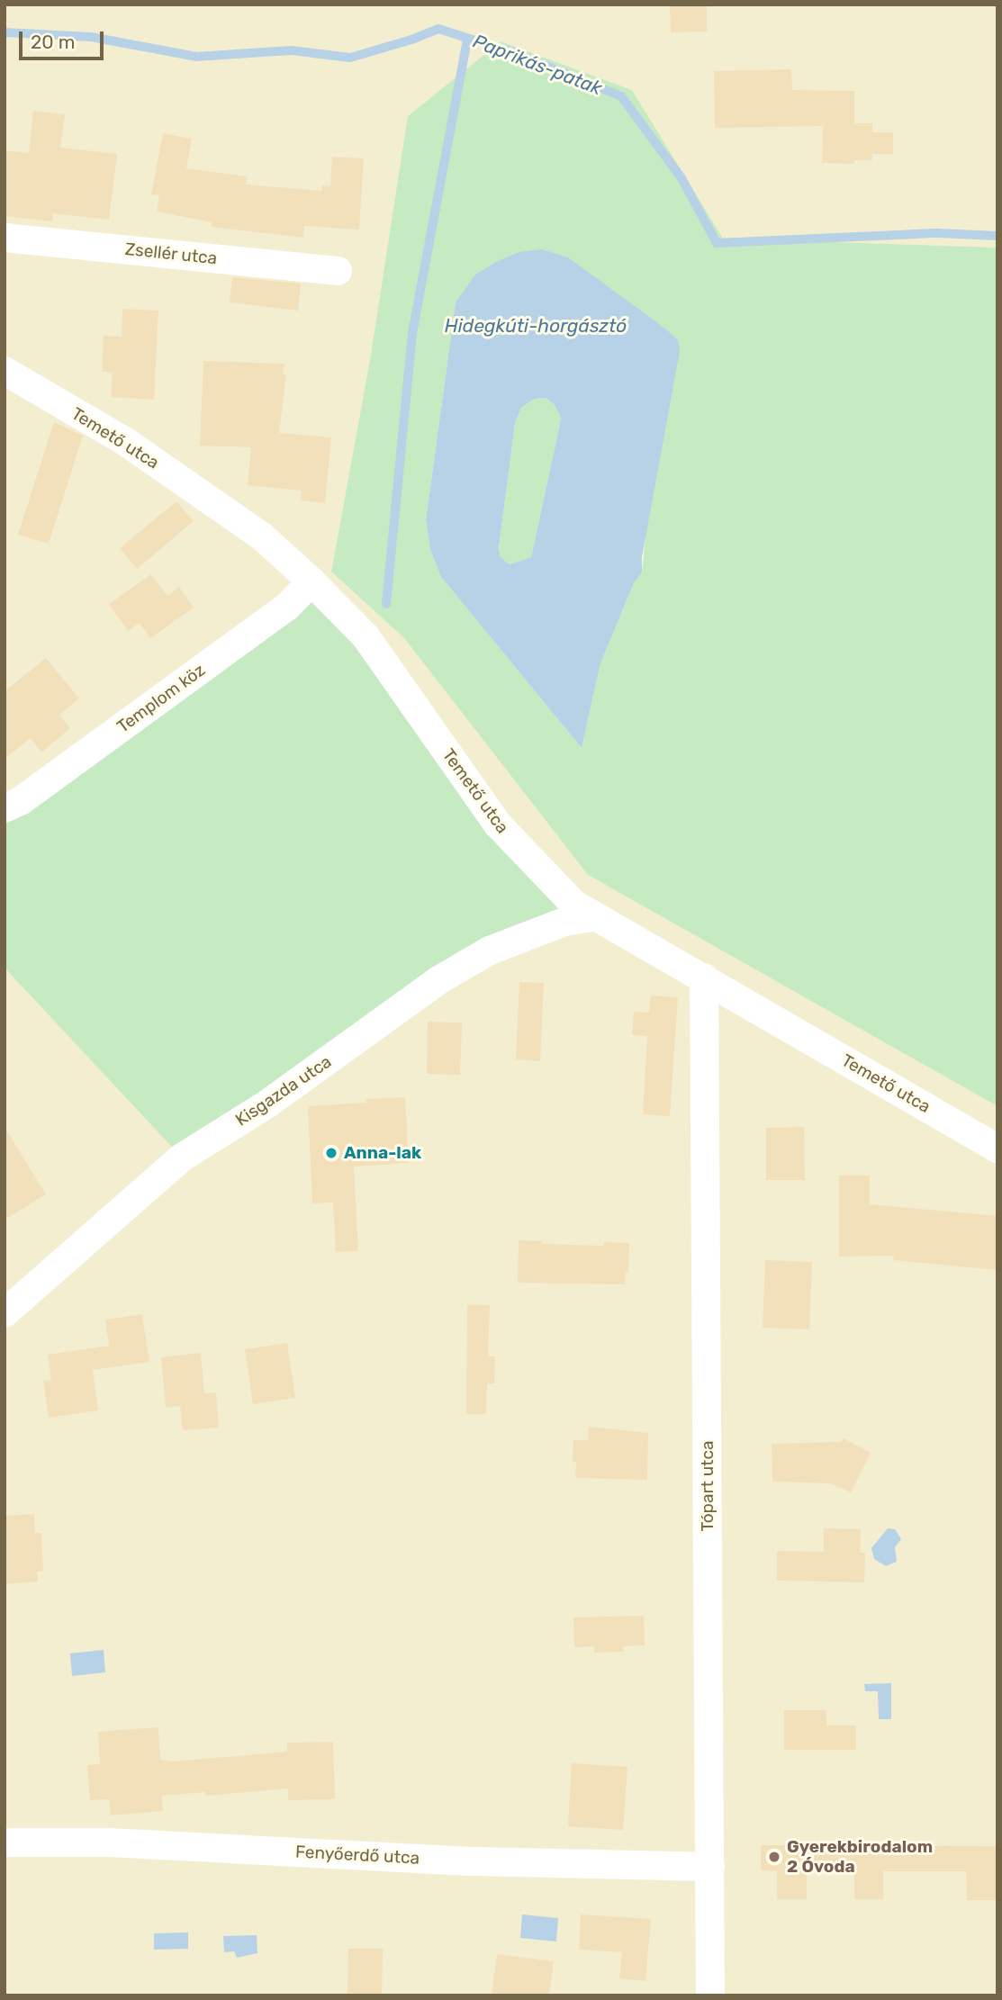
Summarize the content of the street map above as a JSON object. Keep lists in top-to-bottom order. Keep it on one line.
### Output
{"streets":{"street":["Zsellér utca","Temető utca","Templom köz","Kisgazda utca","Tópart utca","Fenyőerdő utca"]},"crossings":[["Temető utca","Templom köz"],["Temető utca","Kisgazda utca"],["Temető utca","Tópart utca"],["Tópart utca","Fenyőerdő utca"]],"water":["Paprikás-patak","Hidegkúti-horgásztó"],"places":["Anna-lak","Gyerekbirodalom 2 Óvoda"],"scale_bar":"20 m"}
